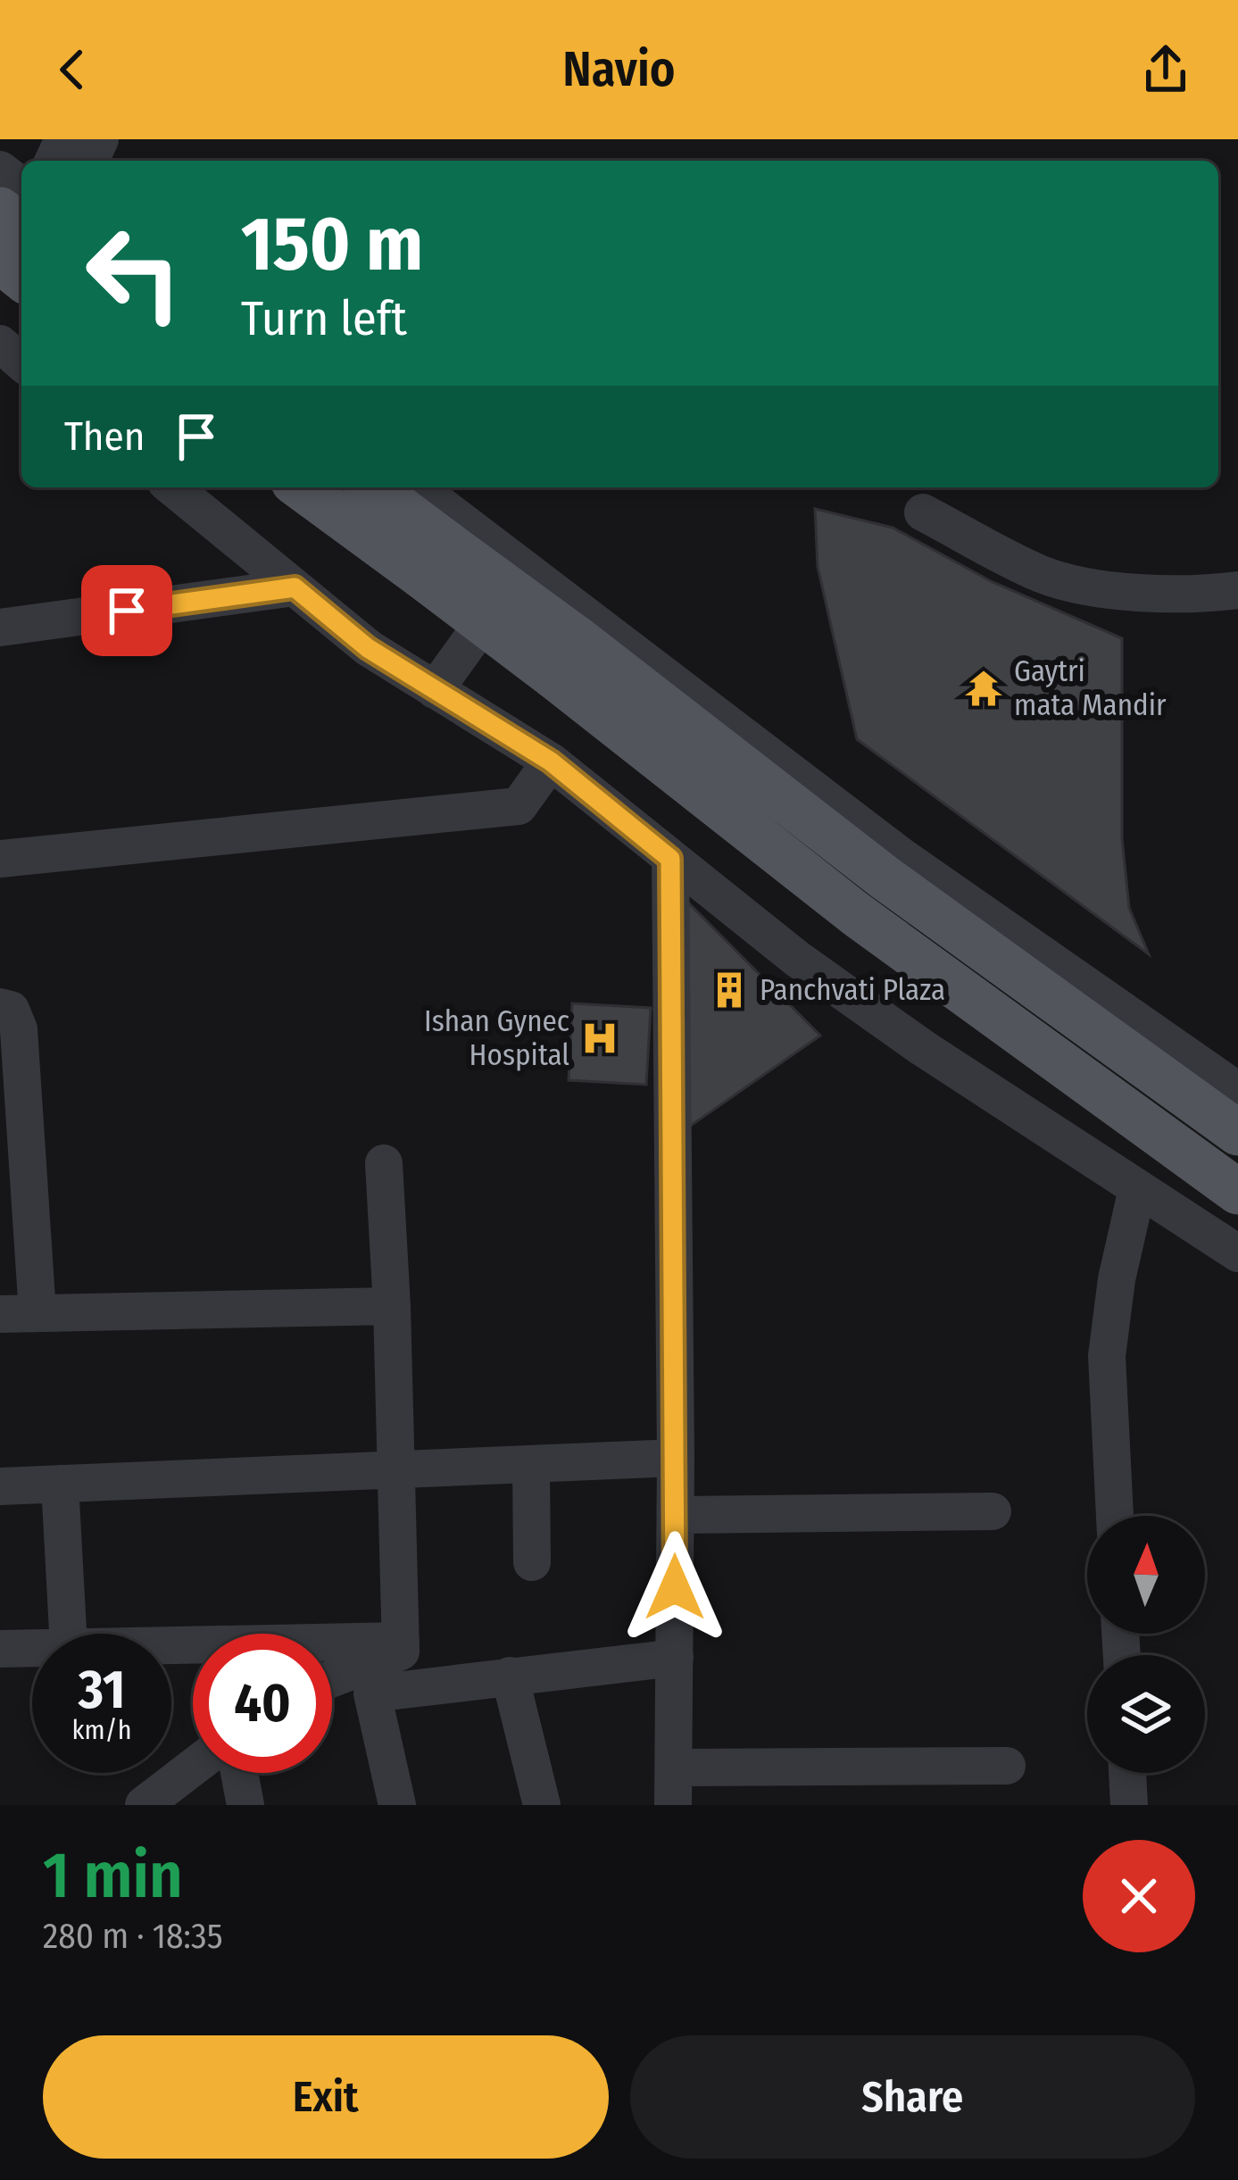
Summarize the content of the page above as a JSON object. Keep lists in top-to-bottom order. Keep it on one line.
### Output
{"places":{"temple":["Gaytri mata Mandir"],"building":["Panchvati Plaza"],"hospital":["Ishan Gynec Hospital"]},"north":"top","page":{"header":"Navio","turn":["150 m","Turn left"],"then":"Then","speed":"31 km/h","limit":"40","heading":["1 min","280 m · 18:35"],"buttons":["Exit","Share"]}}
